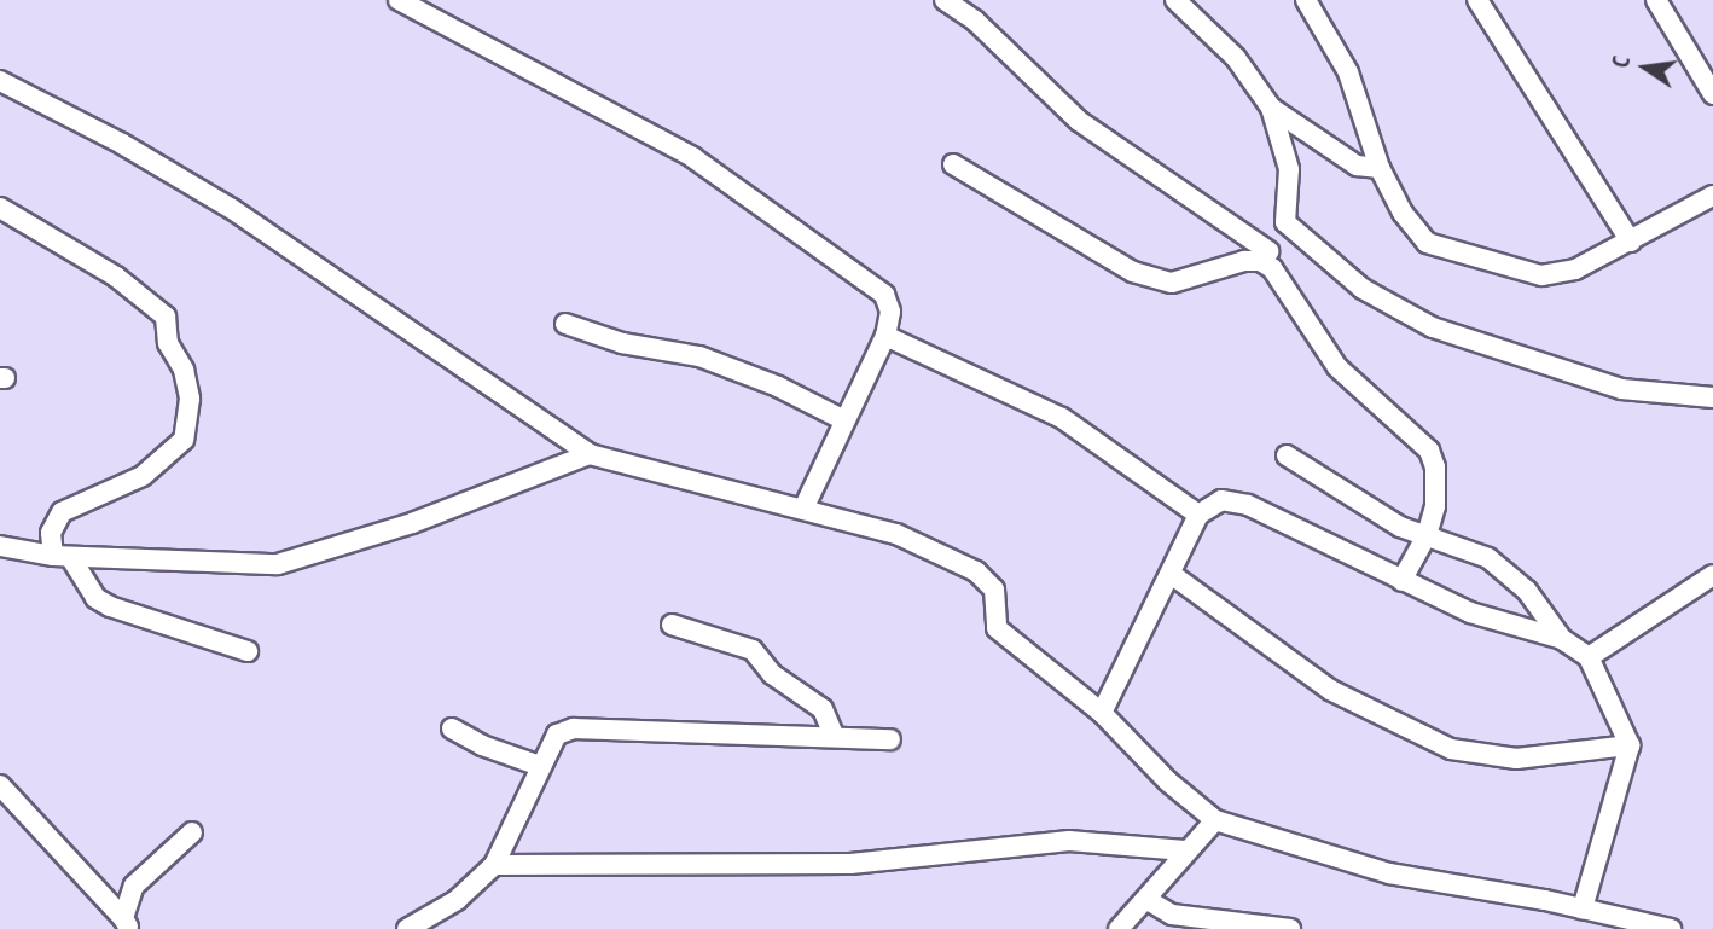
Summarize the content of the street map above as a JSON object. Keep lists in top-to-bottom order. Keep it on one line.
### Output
{"north":"left"}
